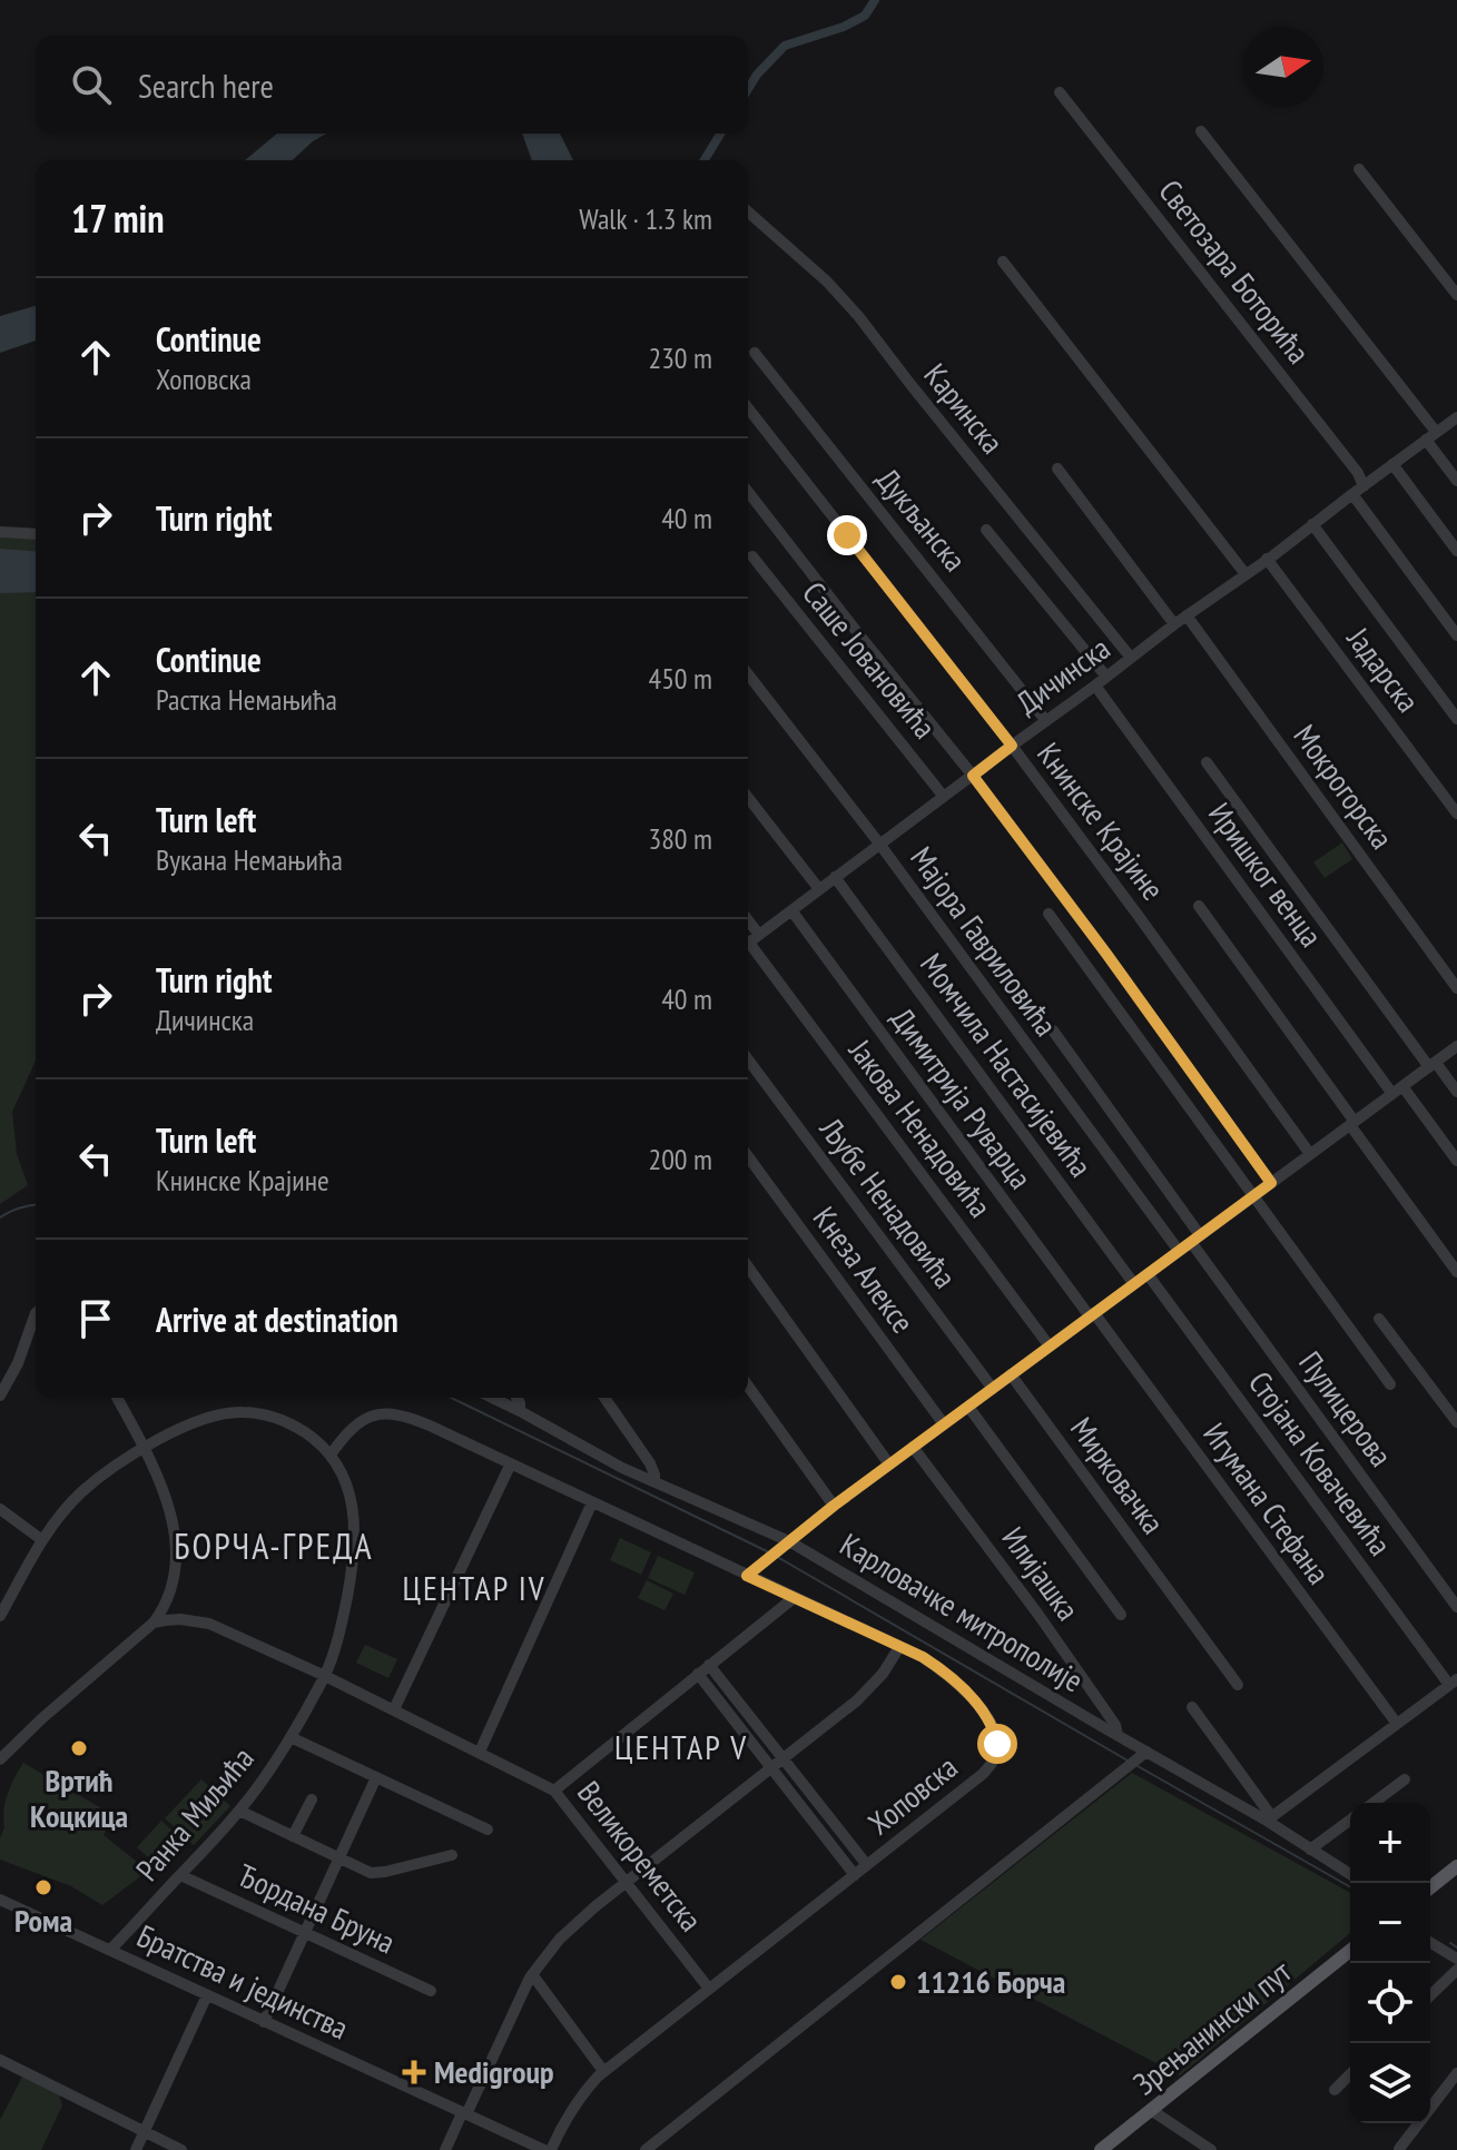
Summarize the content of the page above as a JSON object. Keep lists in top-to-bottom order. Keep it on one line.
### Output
{"streets":{"main road":["Зрењанински пут"],"street":["Светозара Боторића","Каринска","Дукљанска","Саше Јовановића","Јадарска","Дичинска","Мокрогорска","Книнске Крајине","Иришког венца","Мајора Гавриловића","Момчила Настасијевића","Димитрија Руварца","Јакова Ненадовића","Љубе Ненадовића","Кнеза Алексе","Пулицерова","Стојана Ковачевића","Мирковачка","Игумана Стефана","Илијашка","Карловачке митрополије","Хоповска","Ранка Миљића","Великореметска","Ђордана Бруна","Братства и јединства"]},"crossings":[["Светозара Боторића","Дичинска"],["Каринска","Дичинска"],["Дукљанска","Дичинска"],["Саше Јовановића","Дичинска"],["Јадарска","Дичинска"],["Дичинска","Мокрогорска"],["Дичинска","Книнске Крајине"],["Дичинска","Иришког венца"],["Дичинска","Мајора Гавриловића"],["Дичинска","Момчила Настасијевића"],["Дичинска","Димитрија Руварца"],["Дичинска","Јакова Ненадовића"],["Димитрија Руварца","Игумана Стефана"],["Илијашка","Карловачке митрополије"],["Хоповска","Ранка Миљића"],["Хоповска","Великореметска"],["Ранка Миљића","Великореметска"],["Ранка Миљића","Ђордана Бруна"],["Ранка Миљића","Братства и јединства"]],"districts":["БОРЧА-ГРЕДА","ЦЕНТАР IV","ЦЕНТАР V"],"places":{"other":["Вртић Коцкица","Рома","11216 Борча"],"health":["Medigroup"]},"north":"right","page":{"search":"Search here","heading":["17 min","Walk · 1.3 km"],"list":[["Continue","Хоповска","230 m"],["Turn right","40 m"],["Continue","Растка Немањића","450 m"],["Turn left","Вукана Немањића","380 m"],["Turn right","Дичинска","40 m"],["Turn left","Книнске Крајине","200 m"],"Arrive at destination"],"map_buttons":["+","−"]}}
